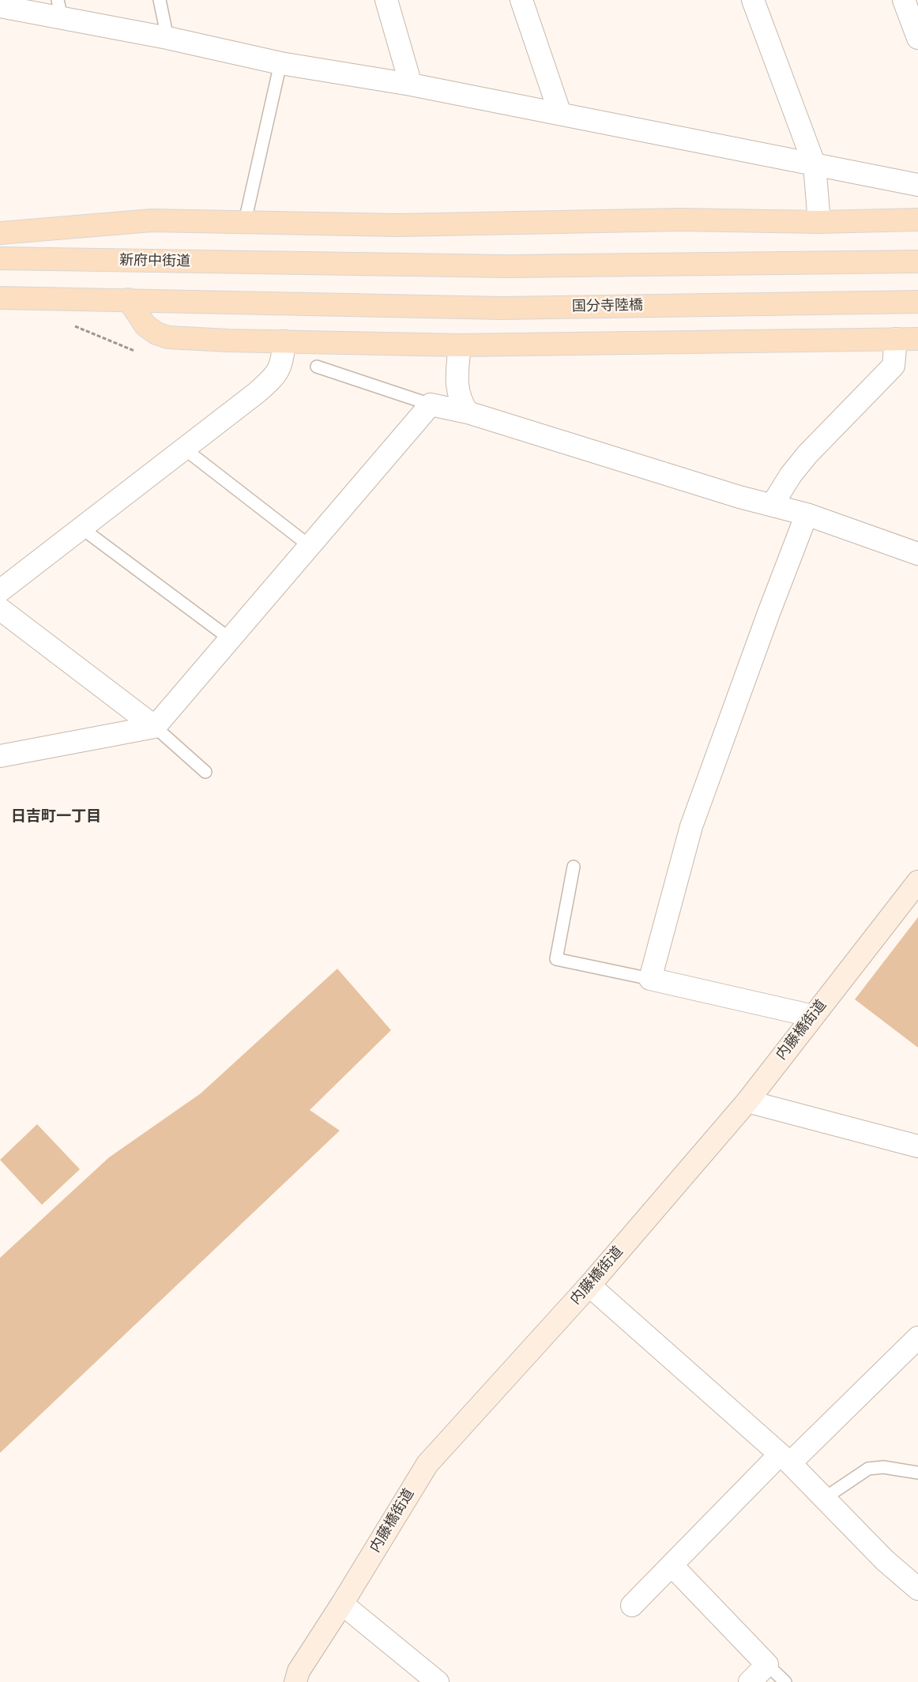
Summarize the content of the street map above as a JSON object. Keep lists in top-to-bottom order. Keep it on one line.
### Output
{"streets":{"main road":["新府中街道","国分寺陸橋"],"street":["内藤橋街道"]},"districts":["日吉町一丁目"]}
